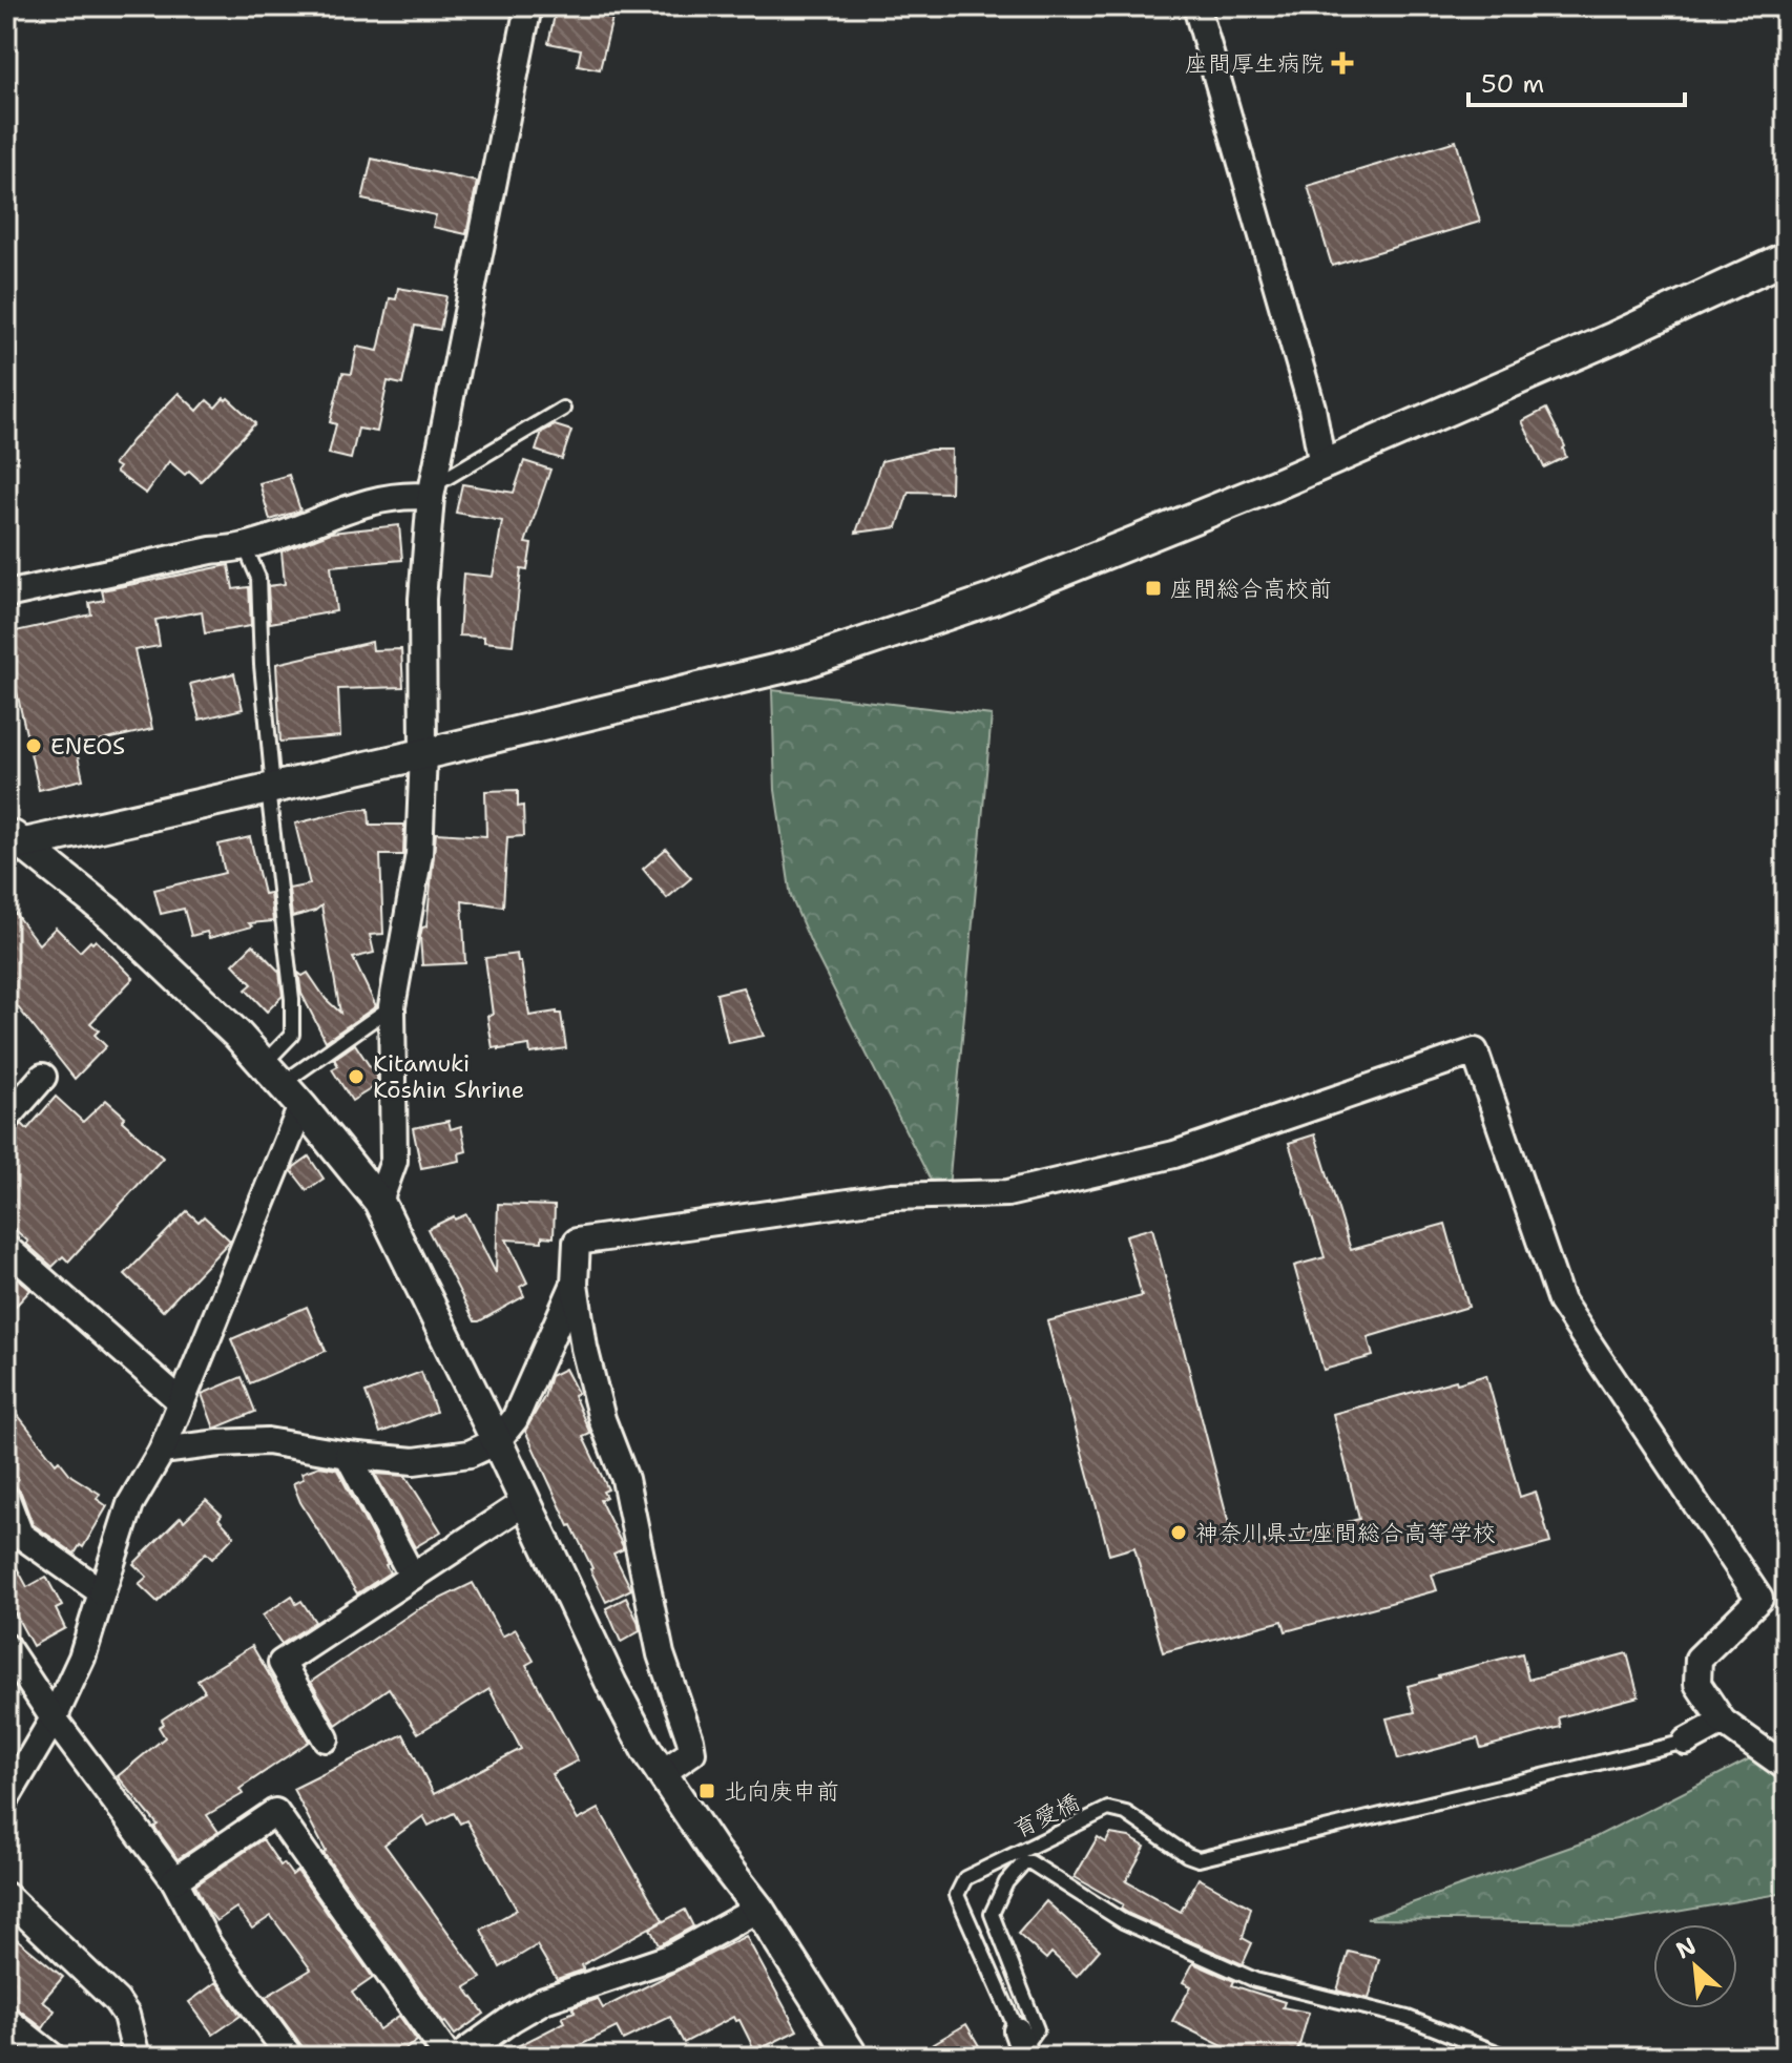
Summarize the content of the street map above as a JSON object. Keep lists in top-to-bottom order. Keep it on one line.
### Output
{"streets":{"lane":["育愛橋"]},"places":{"health":["座間厚生病院"],"transit":["座間総合高校前","北向庚申前"],"other":["ENEOS","Kitamuki Kōshin Shrine","神奈川県立座間総合高等学校"]},"scale_bar":"50 m","north":"top left"}
